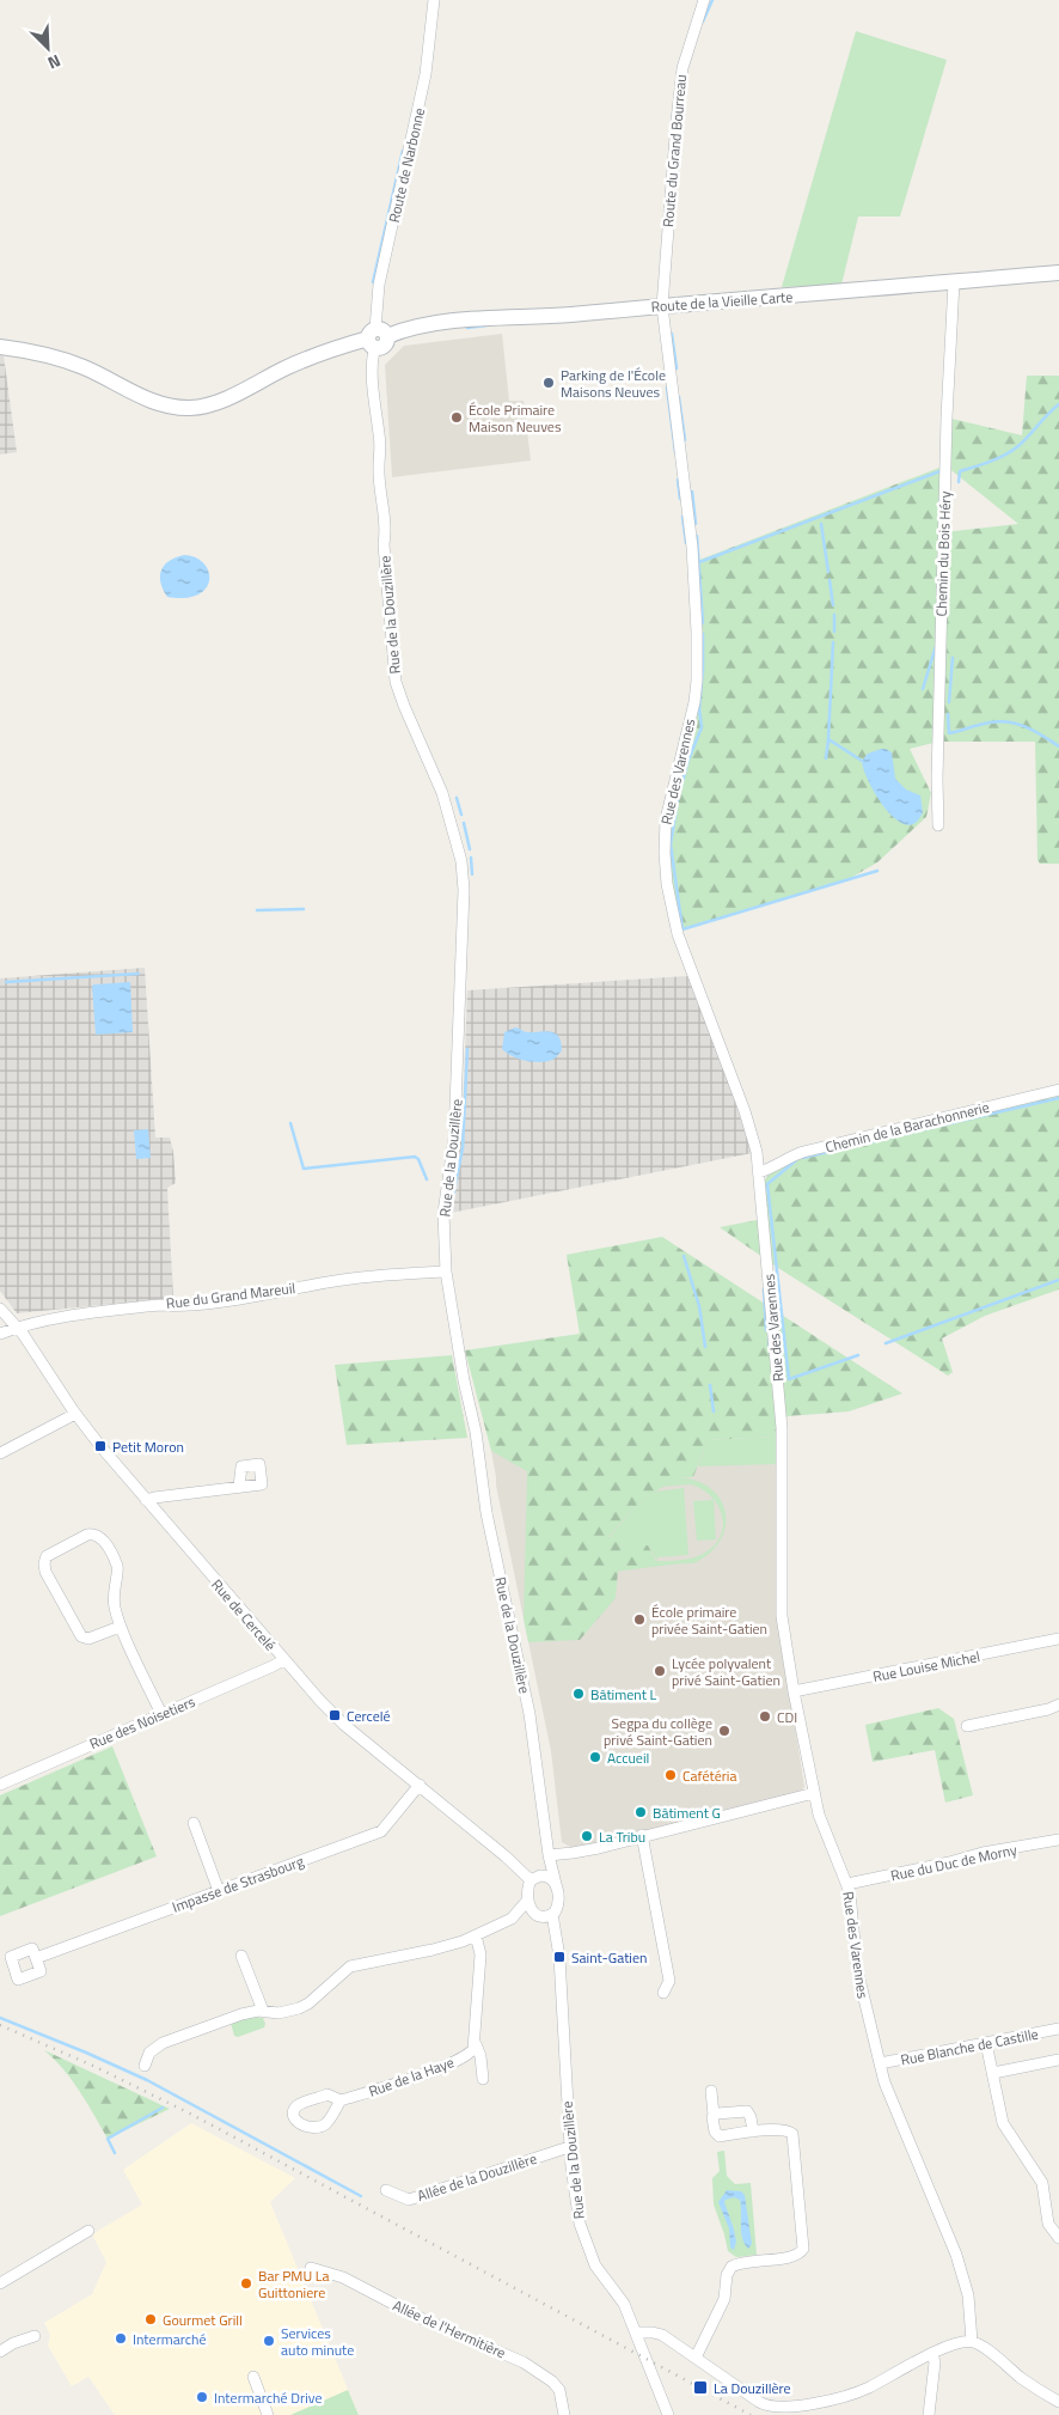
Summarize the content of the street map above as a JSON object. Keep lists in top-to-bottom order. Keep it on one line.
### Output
{"streets":{"street":["Route du Grand Bourreau","Route de Narbonne","Route de la Vieille Carte","Chemin du Bois Héry","Rue de la Douzillère","Rue des Varennes","Chemin de la Barachonnerie","Rue du Grand Mareuil","Rue de Cercelé","Rue Louise Michel","Rue des Noisetiers","Rue du Duc de Morny","Impasse de Strasbourg","Rue Blanche de Castille","Rue de la Haye","Allée de la Douzillère","Allée de l'Hermitière"]},"crossings":[["Route du Grand Bourreau","Route de la Vieille Carte"],["Route du Grand Bourreau","Rue des Varennes"],["Route de Narbonne","Route de la Vieille Carte"],["Route de Narbonne","Rue de la Douzillère"],["Route de la Vieille Carte","Chemin du Bois Héry"],["Route de la Vieille Carte","Rue de la Douzillère"],["Route de la Vieille Carte","Rue des Varennes"],["Rue de la Douzillère","Rue du Grand Mareuil"],["Rue de la Douzillère","Rue de Cercelé"],["Rue de la Douzillère","Allée de la Douzillère"],["Rue des Varennes","Chemin de la Barachonnerie"],["Rue des Varennes","Rue Louise Michel"],["Rue des Varennes","Rue du Duc de Morny"],["Rue des Varennes","Rue Blanche de Castille"],["Rue du Grand Mareuil","Rue de Cercelé"],["Rue de Cercelé","Rue des Noisetiers"],["Rue de Cercelé","Impasse de Strasbourg"]],"places":{"other":["Parking de l'École Maisons Neuves","École Primaire Maison Neuves","École primaire privée Saint-Gatien","Lycée polyvalent privé Saint-Gatien","Bâtiment L","CDI","Segpa du collège privé Saint-Gatien","Accueil","Cafétéria","Bâtiment G","La Tribu","Bar PMU La Guittoniere","Gourmet Grill","Intermarché","Services auto minute","Intermarché Drive"],"transit":["Petit Moron","Cercelé","Saint-Gatien","La Douzillère"]},"north":"bottom right"}
